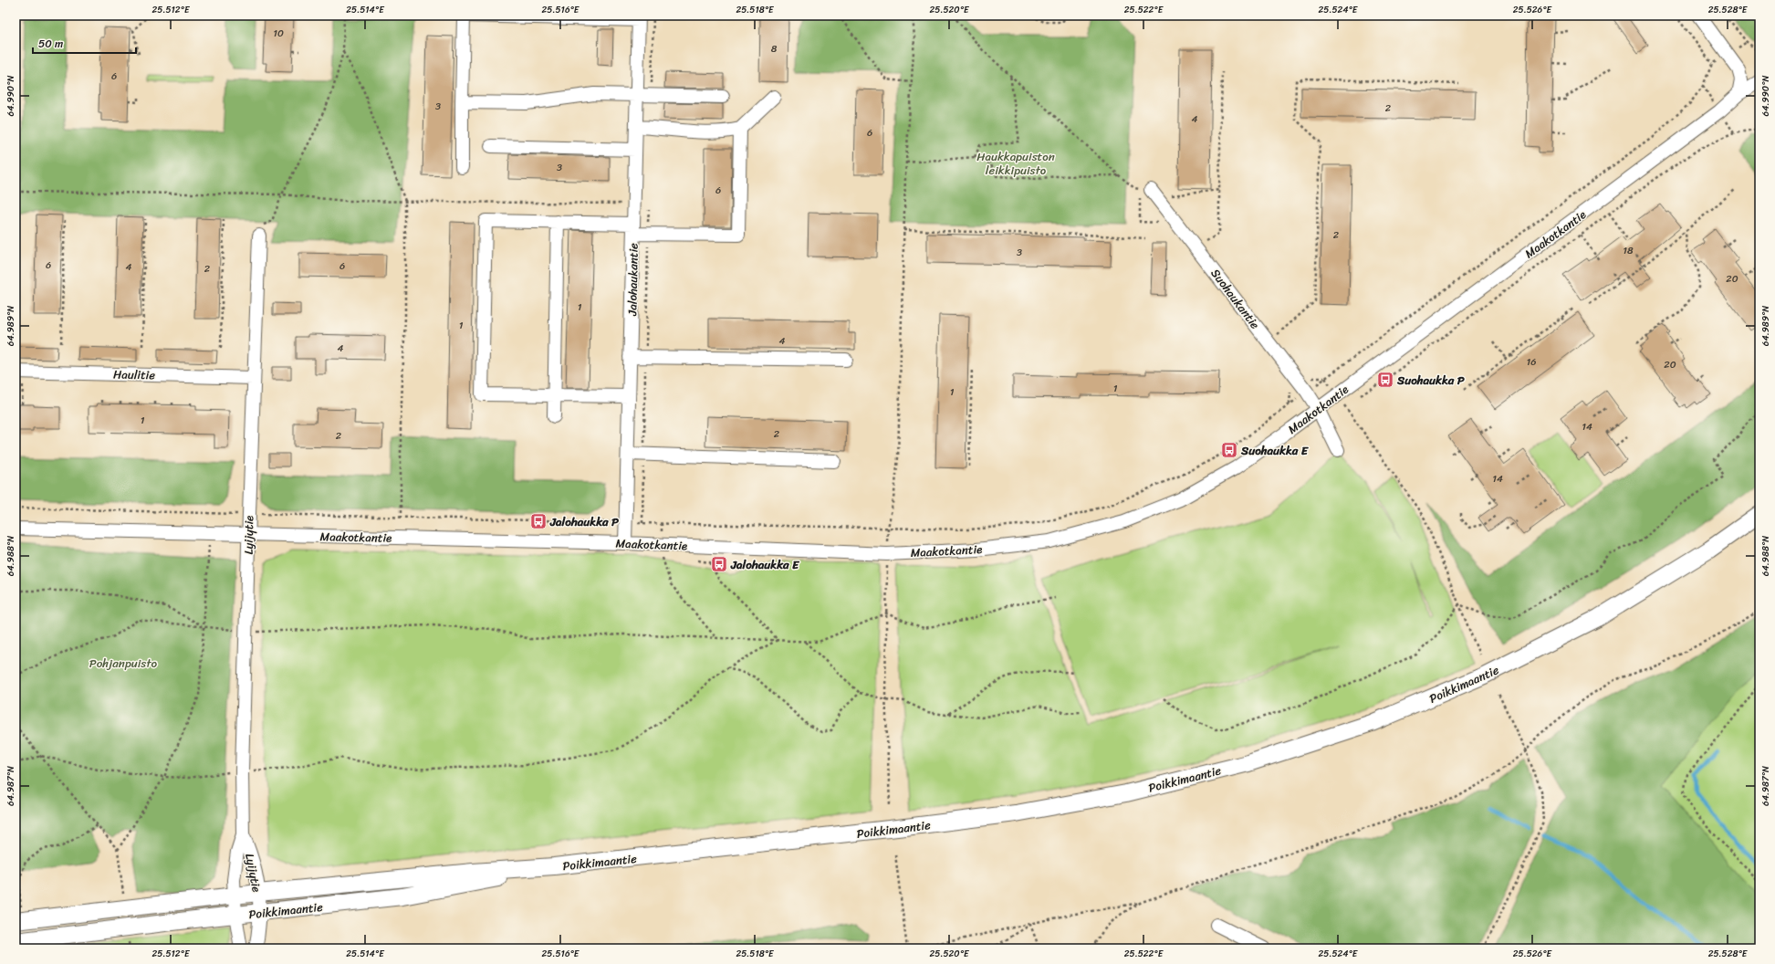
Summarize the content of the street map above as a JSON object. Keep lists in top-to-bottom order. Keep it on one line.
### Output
{"streets":{"main road":["Poikkimaantie"],"street":["Maakotkantie","Jalohaukantie","Suohaukantie","Haulitie","Lyijytie"]},"crossings":[["Maakotkantie","Jalohaukantie"],["Maakotkantie","Suohaukantie"],["Maakotkantie","Lyijytie"],["Haulitie","Lyijytie"],["Lyijytie","Poikkimaantie"]],"parks":["Haukkapuiston leikkipuisto","Pohjanpuisto"],"places":{"bus stop":["Suohaukka P","Suohaukka E","Jalohaukka P","Jalohaukka E"]},"house_numbers":["10","8","6","3","2","4","6","3","6","2","18","3","6","6","4","2","20","1","1","4","4","16","20","1","1","1","14","2","2","14"],"scale_bar":"50 m","coordinates":["25.512°E","25.514°E","25.516°E","25.518°E","25.520°E","25.522°E","25.524°E","25.526°E","25.528°E","64.990°N","64.989°N","64.988°N","64.987°N"]}
